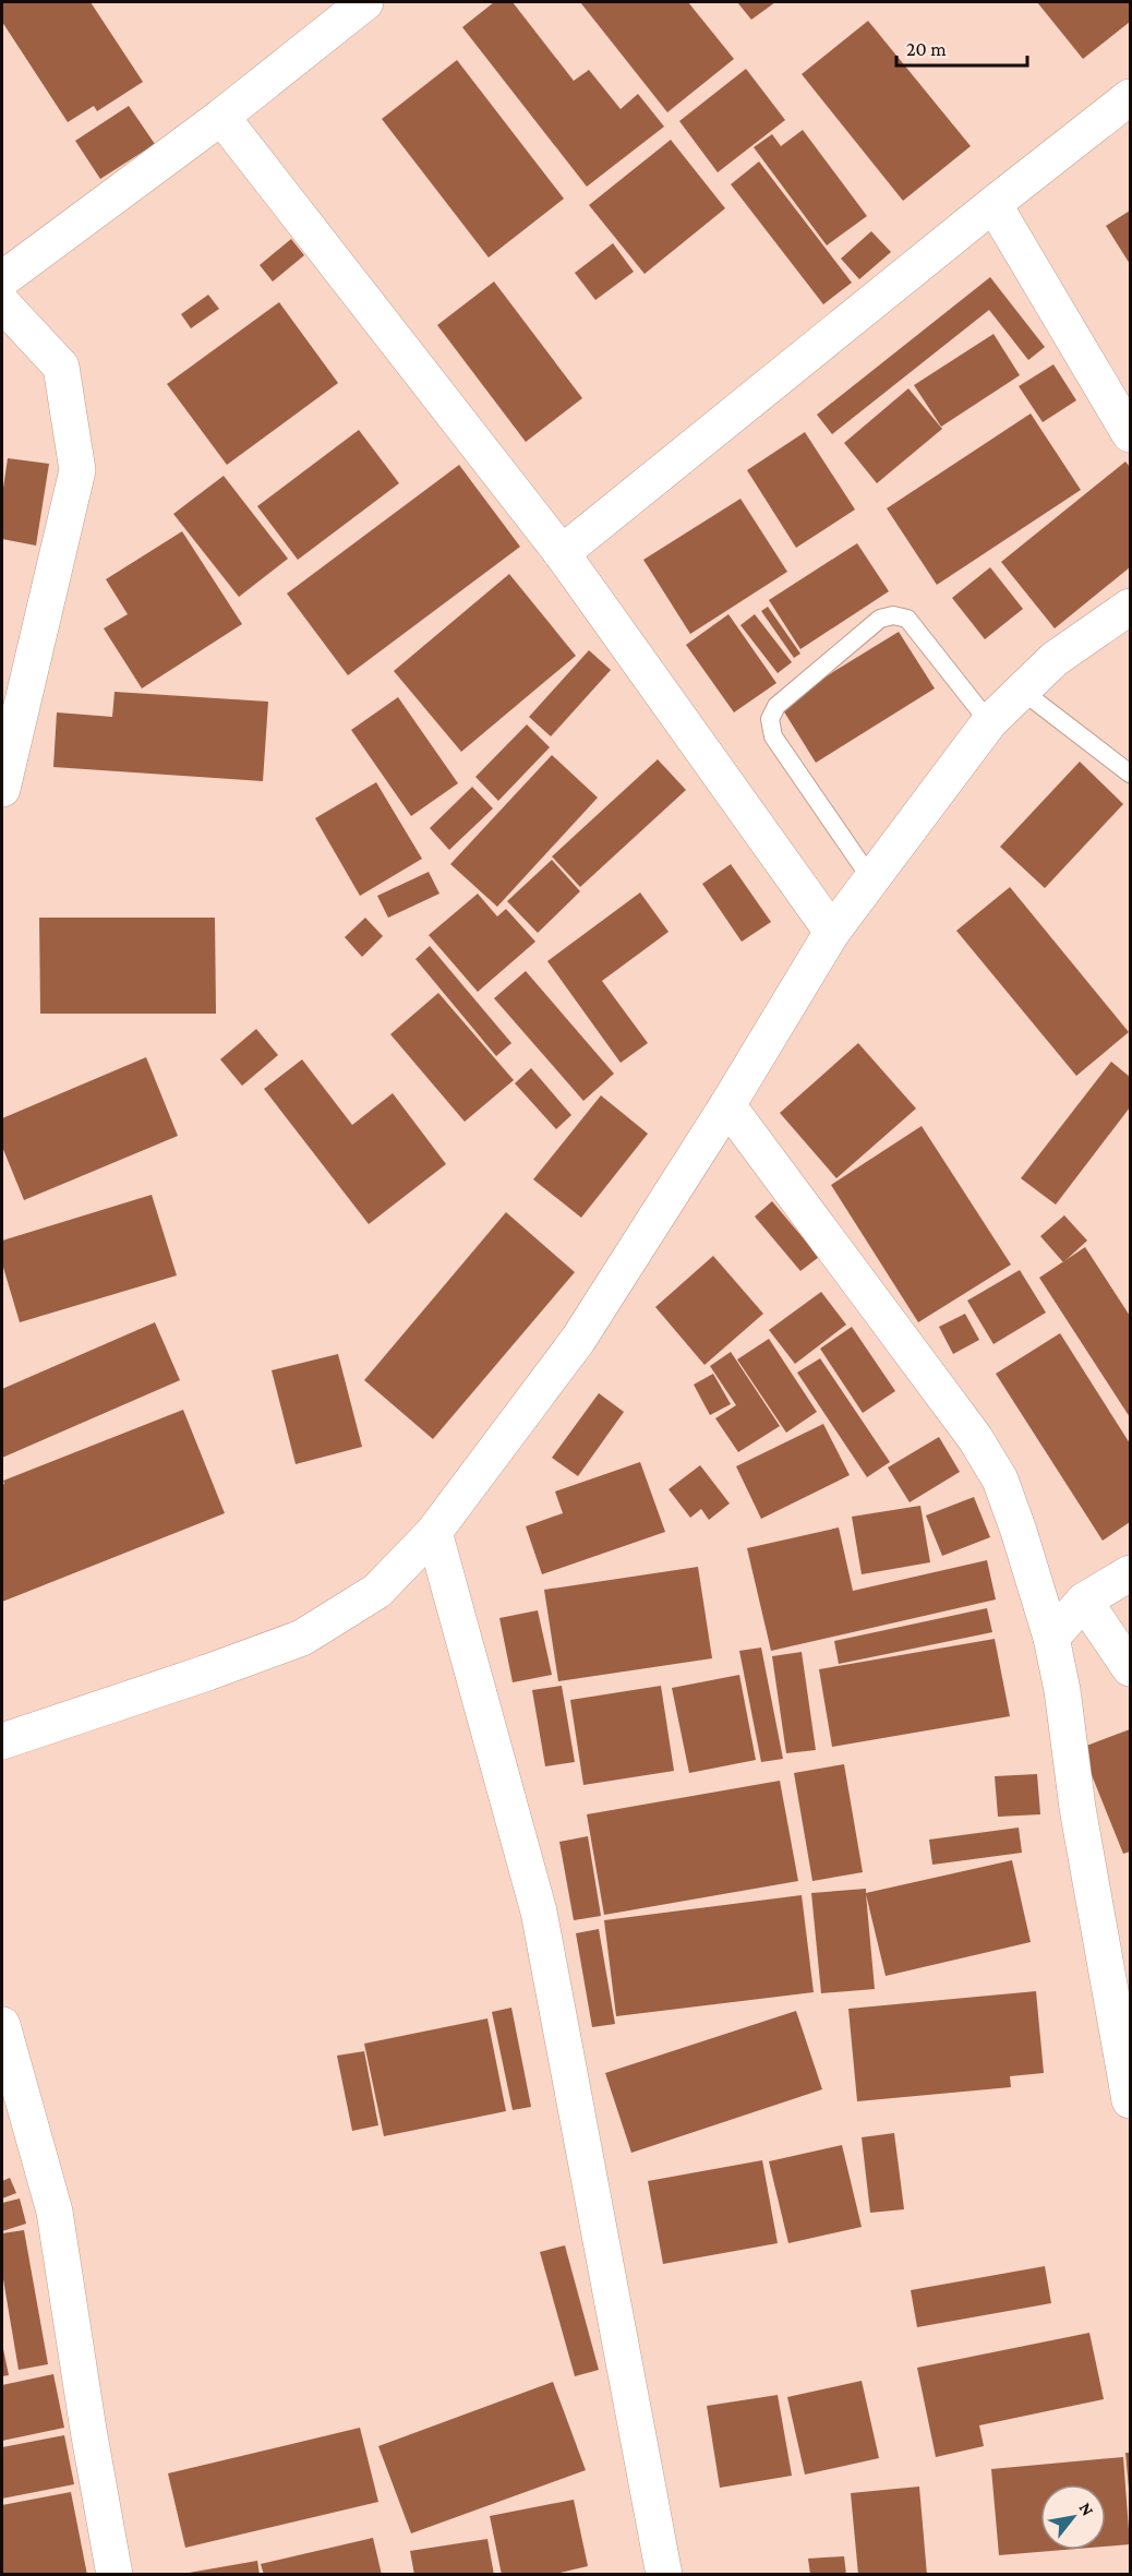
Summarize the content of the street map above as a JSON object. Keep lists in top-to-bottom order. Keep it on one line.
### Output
{"scale_bar":"20 m","north":"top right"}
